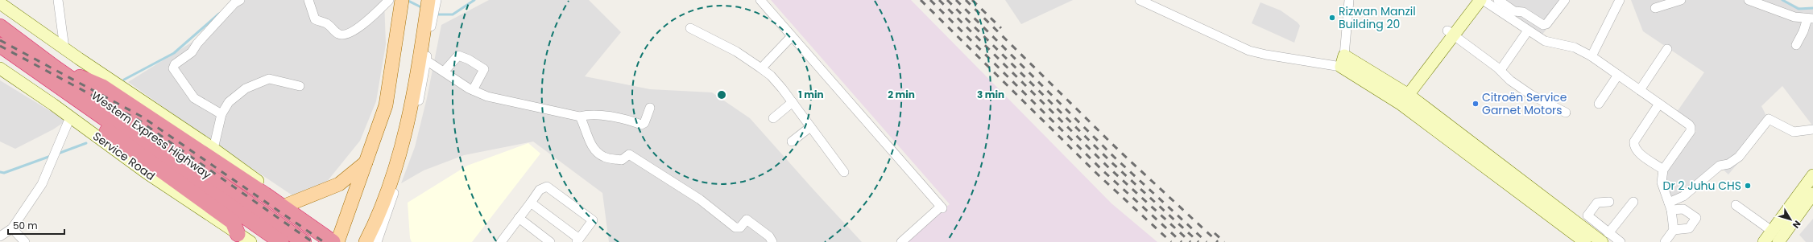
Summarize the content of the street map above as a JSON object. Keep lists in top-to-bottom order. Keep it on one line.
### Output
{"streets":{"highway":["Western Express Highway"],"street":["Service Road"]},"places":["Rizwan Manzil Building 20","Citroën Service Garnet Motors","Dr 2 Juhu CHS"],"scale_bar":"50 m","north":"bottom right","rings":["1 min","2 min","3 min"]}
